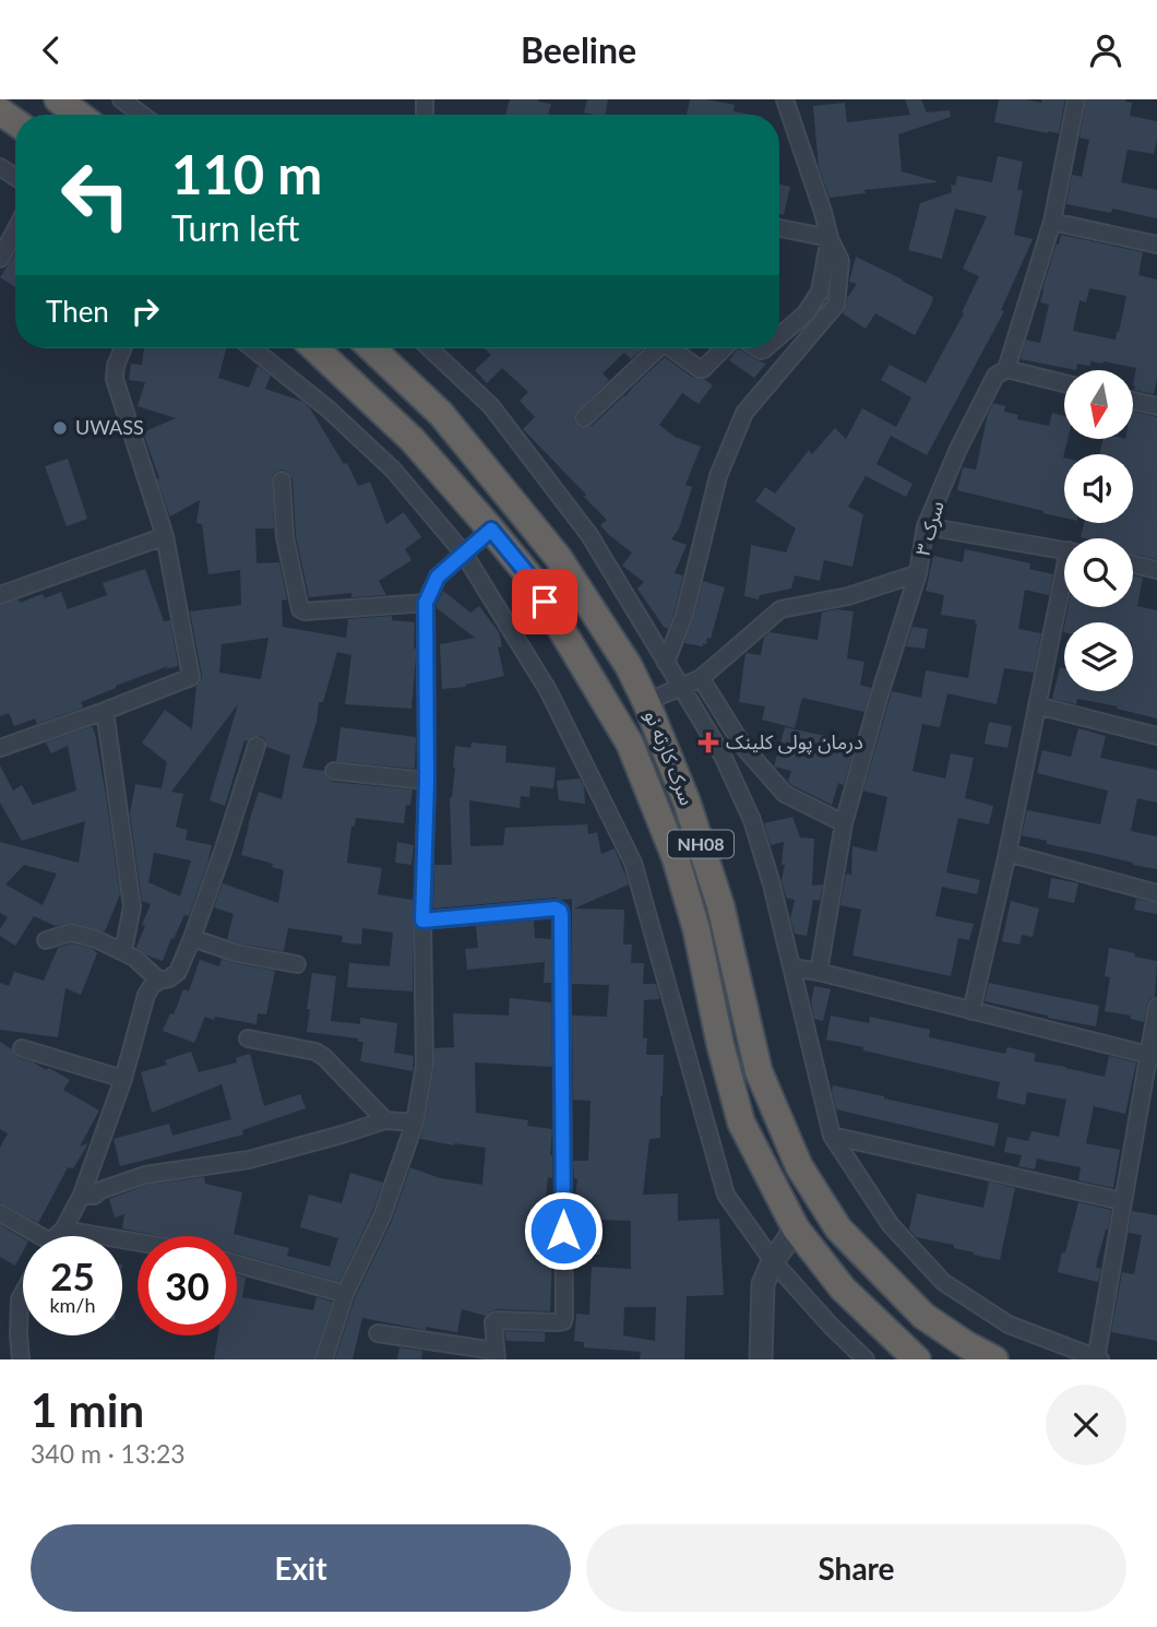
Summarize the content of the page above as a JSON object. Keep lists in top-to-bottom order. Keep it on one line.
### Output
{"streets":{"highway":["سرک کارته نو","NH08"],"street":["سرک ۳"]},"places":{"other":["UWASS"],"health":["درمان پولی کلینک"]},"north":"bottom","page":{"header":"Beeline","turn":["110 m","Turn left"],"then":"Then","speed":"25 km/h","limit":"30","heading":["1 min","340 m · 13:23"],"buttons":["Exit","Share"]}}
